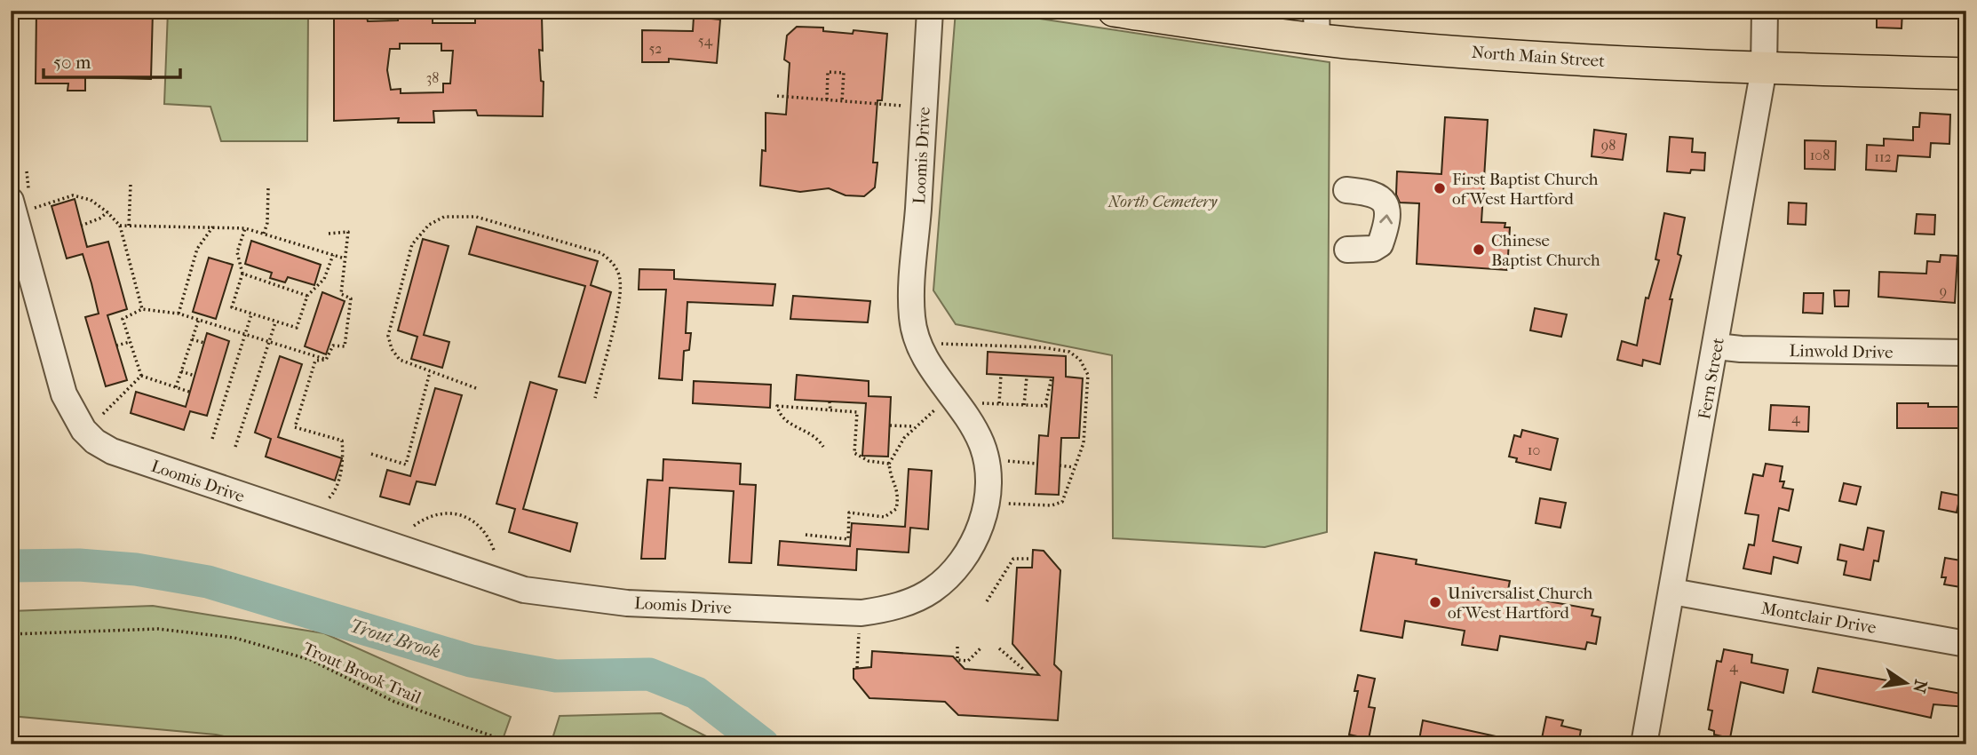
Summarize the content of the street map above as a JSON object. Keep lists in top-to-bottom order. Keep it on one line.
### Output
{"streets":{"main road":["North Main Street"],"street":["Loomis Drive","Linwold Drive","Fern Street","Montclair Drive"],"path":["Trout Brook Trail"]},"crossings":[["North Main Street","Fern Street"],["Linwold Drive","Fern Street"],["Fern Street","Montclair Drive"]],"water":["Trout Brook"],"parks":["North Cemetery"],"places":["First Baptist Church of West Hartford","Chinese Baptist Church","Universalist Church of West Hartford"],"house_numbers":["54","52","38","98","108","112","9","4","10","4"],"scale_bar":"50 m","north":"right"}
